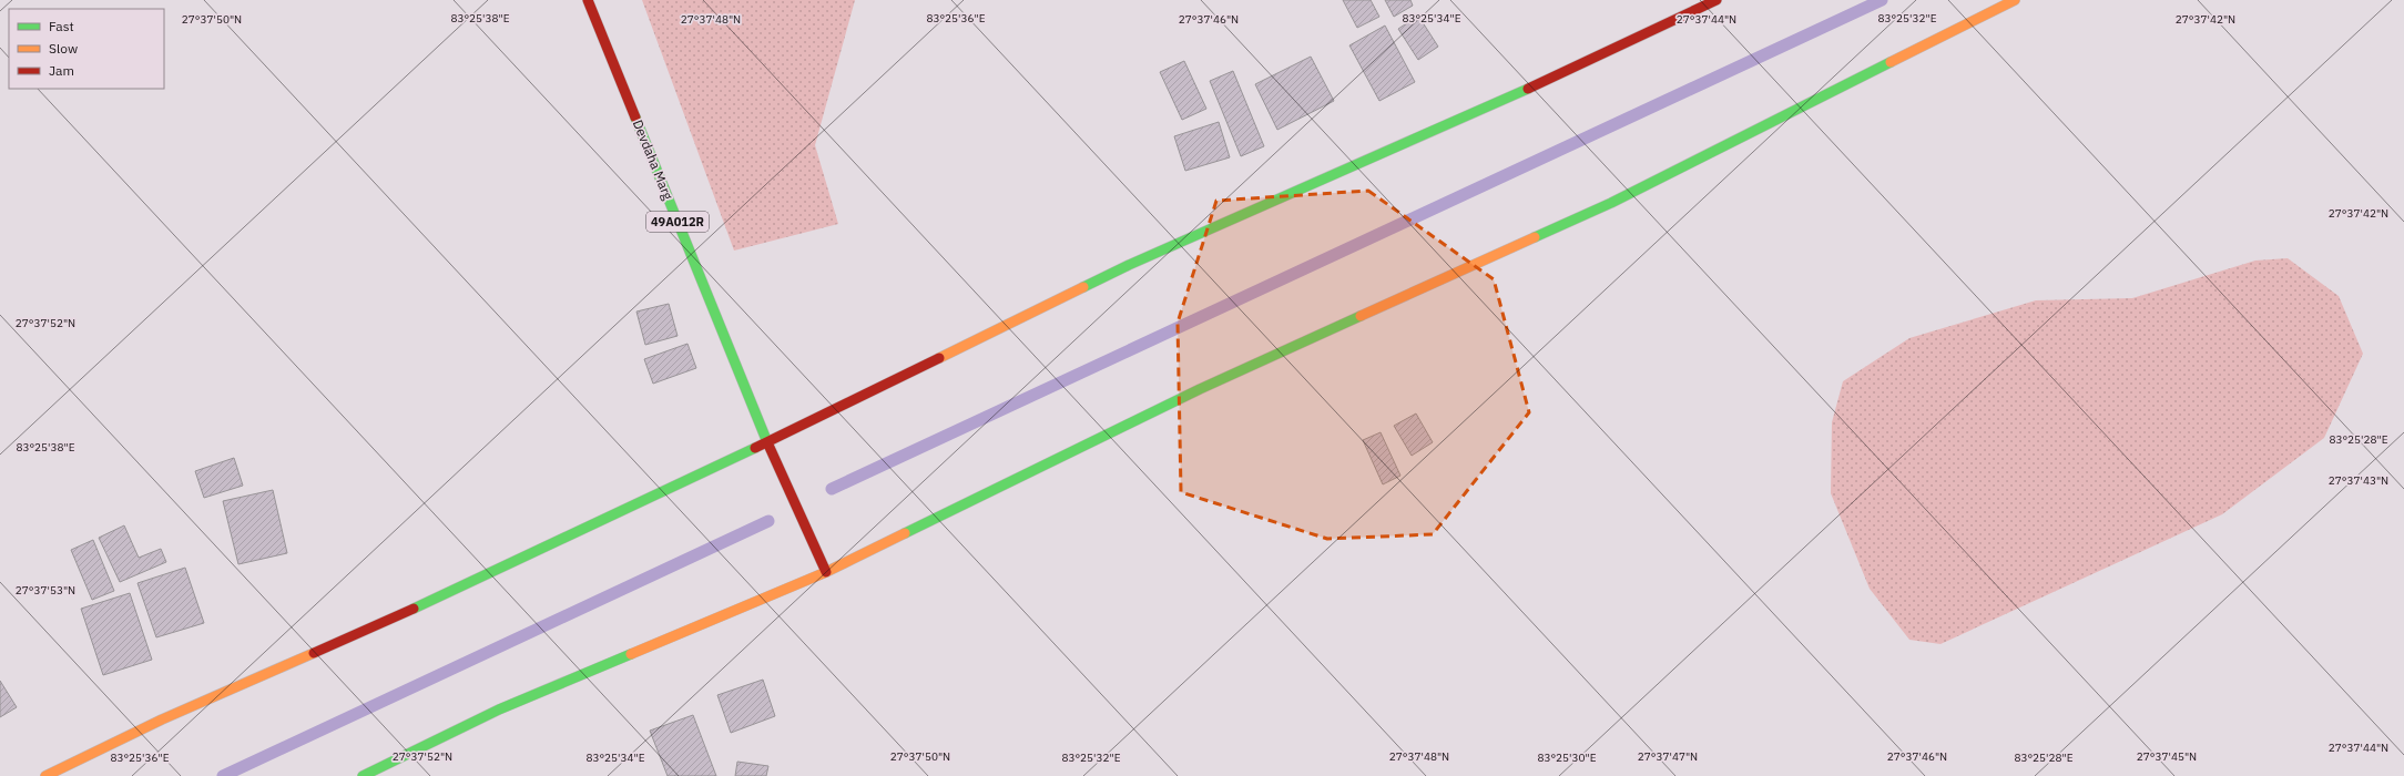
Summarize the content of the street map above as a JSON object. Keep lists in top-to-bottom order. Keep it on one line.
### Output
{"streets":{"main road":["Devdaha Marg","49A012R"]},"legend":["Fast","Slow","Jam"],"coordinates":["83°25'38\"E","83°25'36\"E","83°25'34\"E","83°25'32\"E","27°37'50\"N","27°37'48\"N","27°37'46\"N","27°37'44\"N","27°37'42\"N","27°37'52\"N","83°25'28\"E","27°37'43\"N","27°37'53\"N","27°37'47\"N","27°37'45\"N","83°25'30\"E"]}
